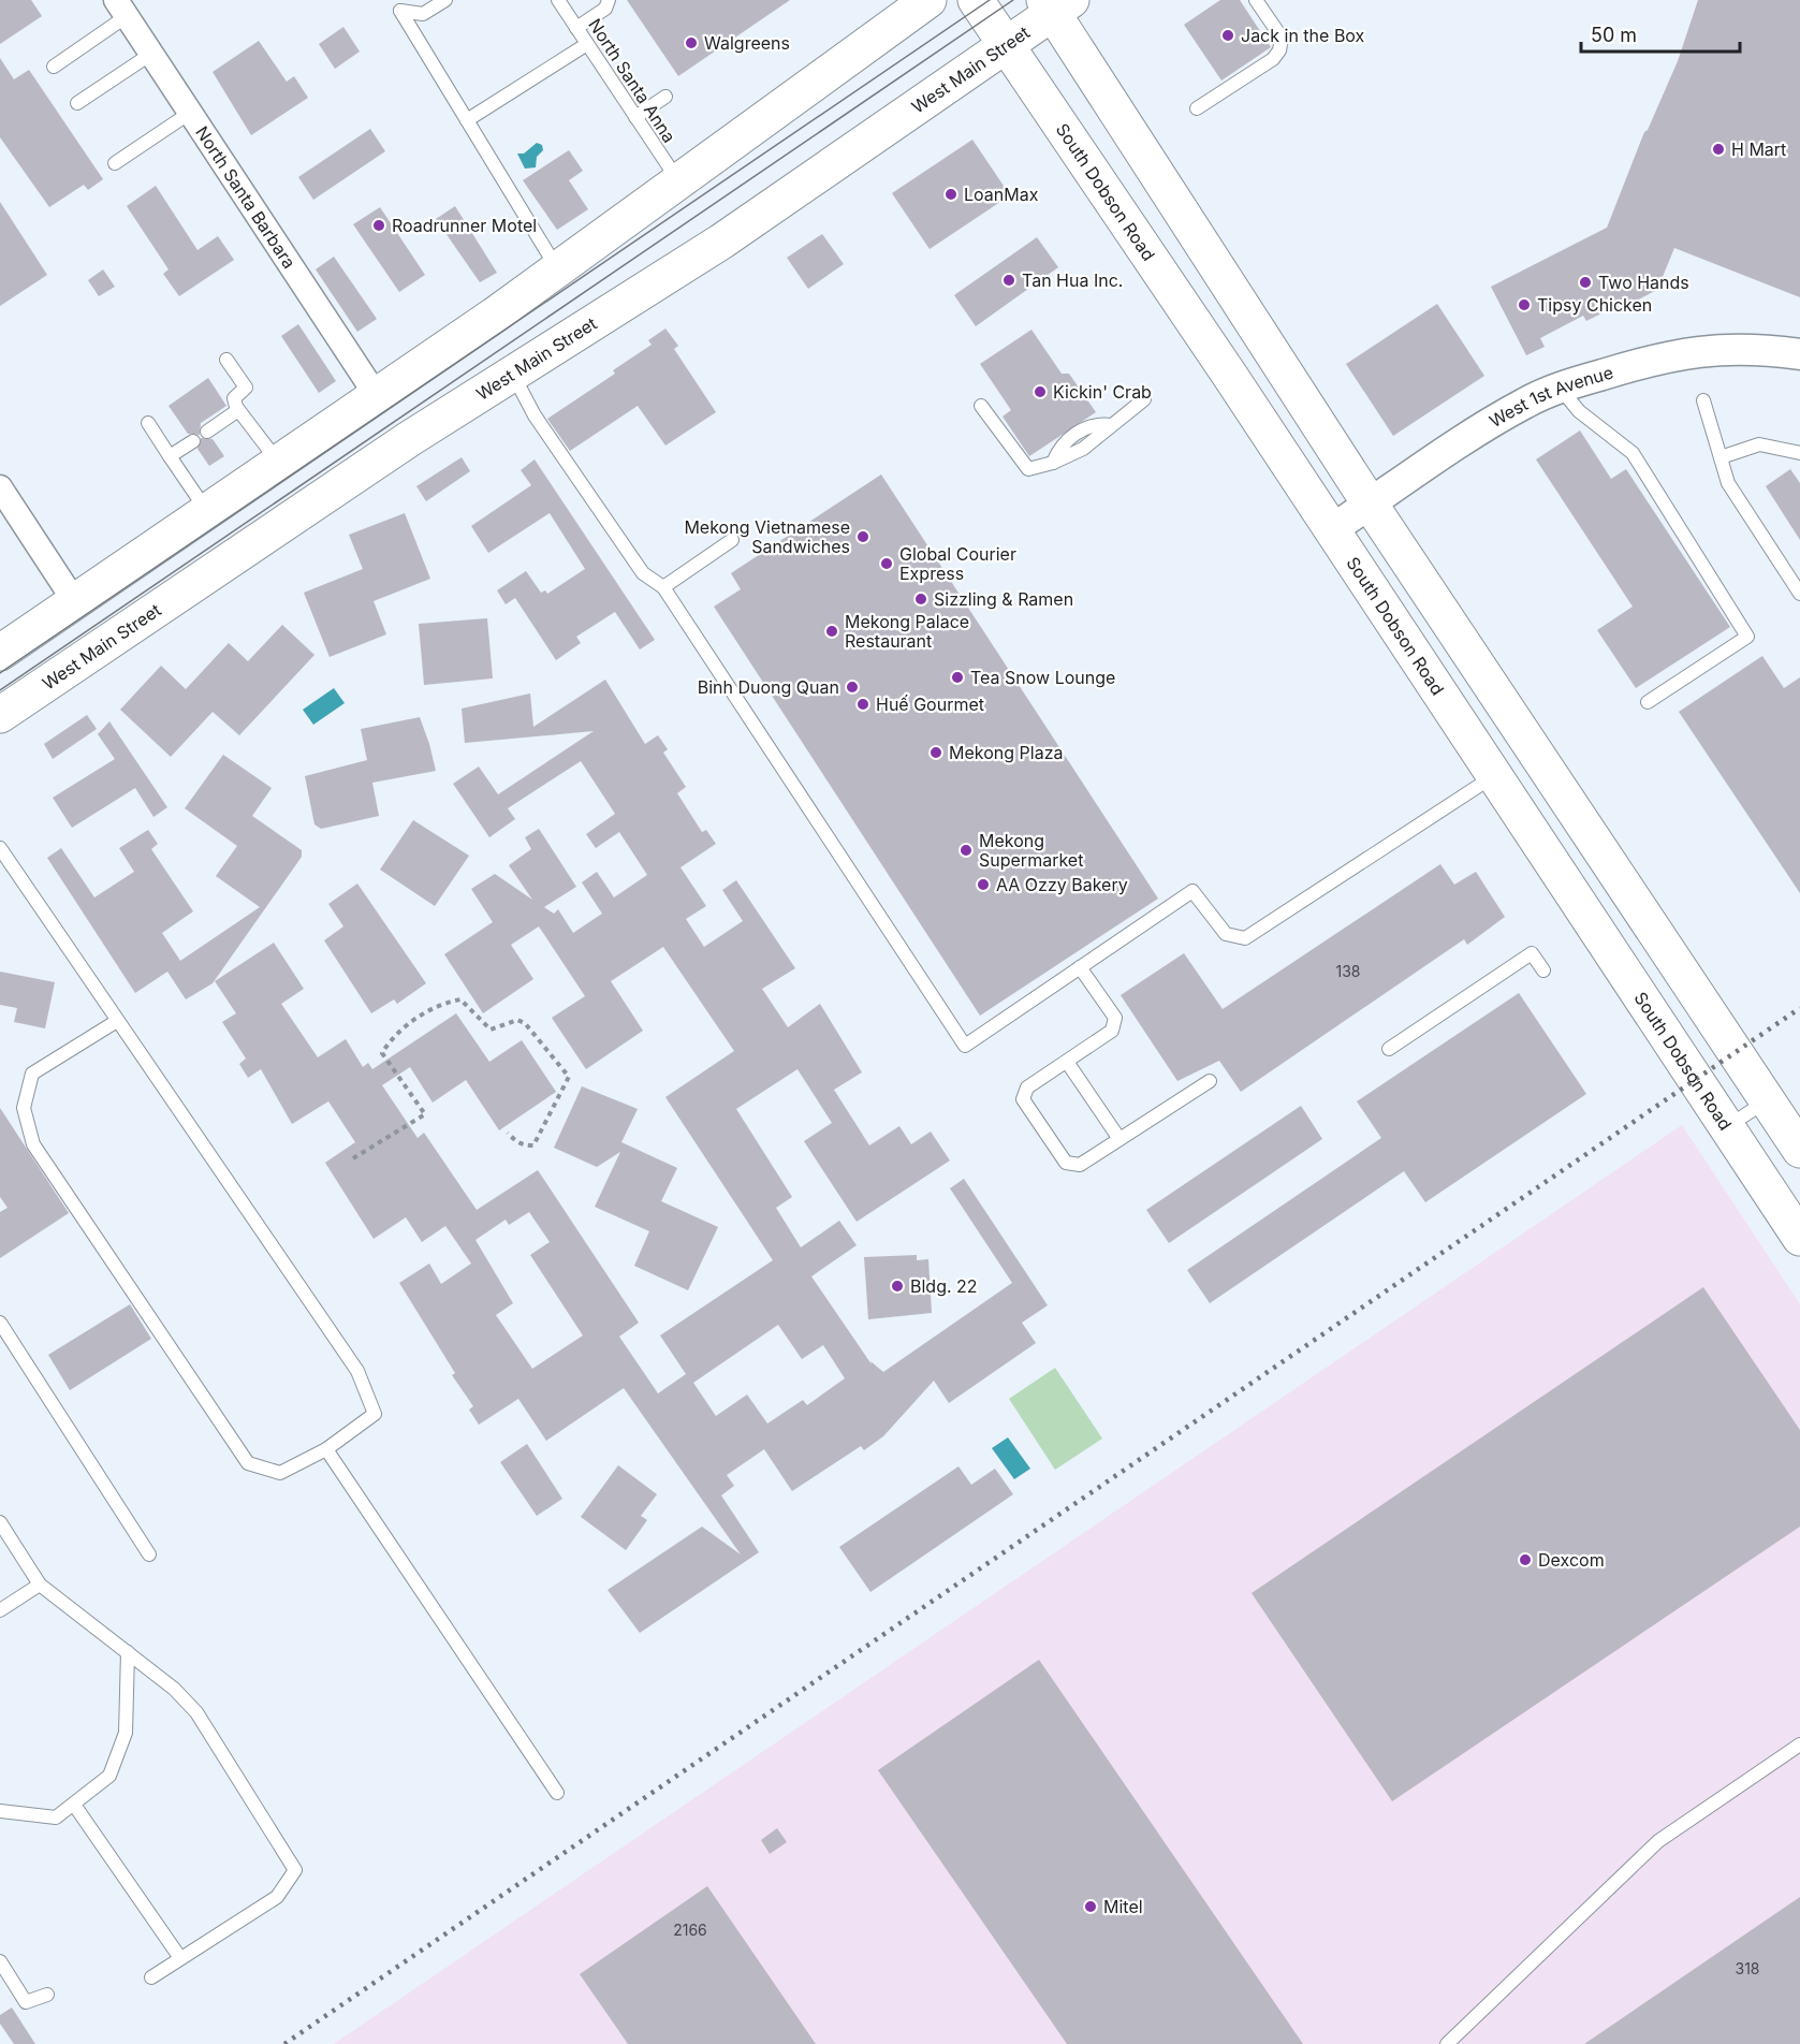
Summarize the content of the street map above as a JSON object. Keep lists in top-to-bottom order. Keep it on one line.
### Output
{"streets":{"main road":["West Main Street","South Dobson Road"],"street":["North Santa Barbara","West 1st Avenue"],"lane":["North Santa Anna"]},"crossings":[["West Main Street","South Dobson Road"],["South Dobson Road","West 1st Avenue"]],"places":["Jack in the Box","Walgreens","H Mart","LoanMax","Roadrunner Motel","Tan Hua Inc.","Two Hands","Tipsy Chicken","Kickin' Crab","Mekong Vietnamese Sandwiches","Global Courier Express","Sizzling & Ramen","Mekong Palace Restaurant","Tea Snow Lounge","Binh Duong Quan","Huế Gourmet","Mekong Plaza","Mekong Supermarket","AA Ozzy Bakery","Bldg. 22","Dexcom","Mitel"],"house_numbers":["138","2166","318"],"scale_bar":"50 m"}
